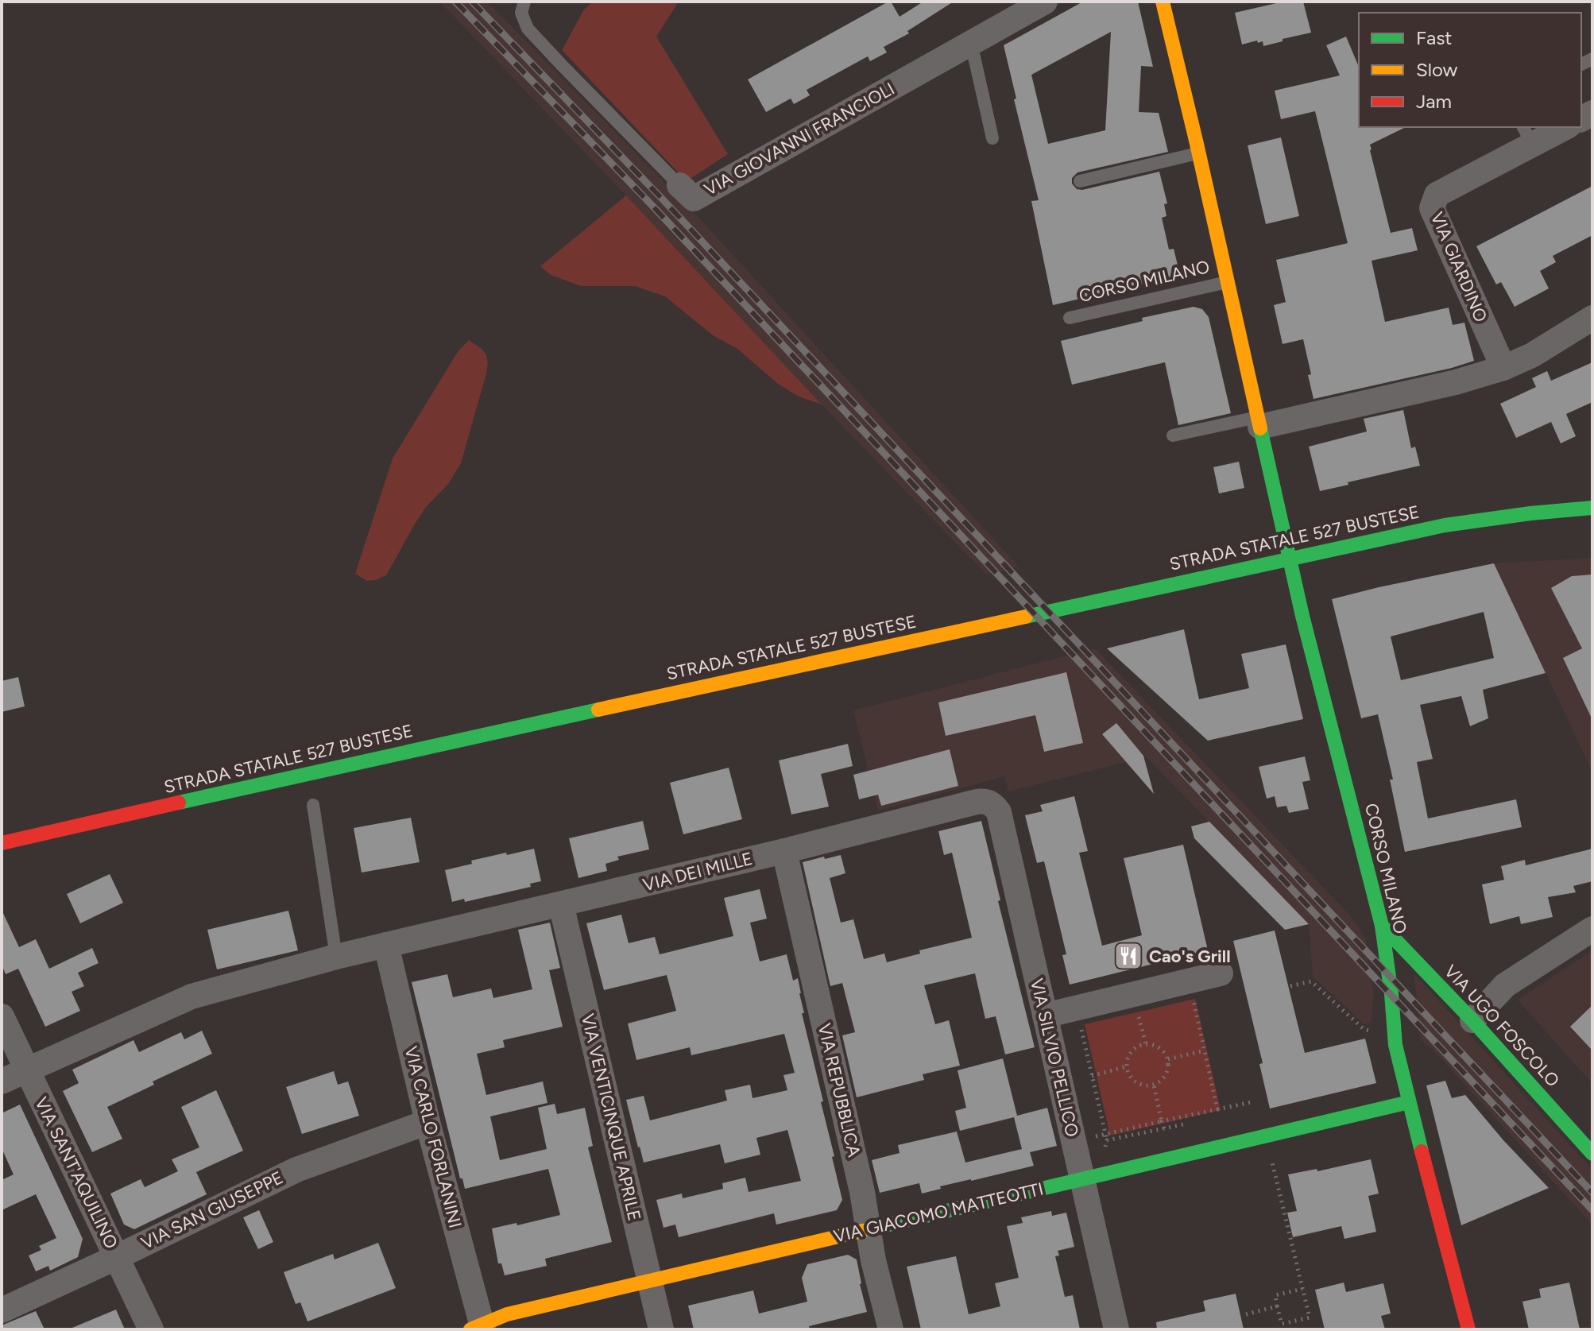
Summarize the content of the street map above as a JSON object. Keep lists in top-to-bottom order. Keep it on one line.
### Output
{"streets":{"street":["VIA GIOVANNI FRANCIOLI","VIA GIARDINO","CORSO MILANO","STRADA STATALE 527 BUSTESE","VIA DEI MILLE","VIA UGO FOSCOLO","VIA SILVIO PELLICO","VIA REPUBBLICA","VIA VENTICINQUE APRILE","VIA CARLO FORLANINI","VIA SANT'AQUILINO","VIA SAN GIUSEPPE","VIA GIACOMO MATTEOTTI"]},"crossings":[["CORSO MILANO","VIA UGO FOSCOLO"],["CORSO MILANO","VIA GIACOMO MATTEOTTI"],["VIA DEI MILLE","VIA SILVIO PELLICO"],["VIA DEI MILLE","VIA REPUBBLICA"],["VIA DEI MILLE","VIA VENTICINQUE APRILE"],["VIA DEI MILLE","VIA CARLO FORLANINI"],["VIA DEI MILLE","VIA SANT'AQUILINO"],["VIA SILVIO PELLICO","VIA GIACOMO MATTEOTTI"],["VIA REPUBBLICA","VIA GIACOMO MATTEOTTI"],["VIA VENTICINQUE APRILE","VIA GIACOMO MATTEOTTI"],["VIA CARLO FORLANINI","VIA SAN GIUSEPPE"],["VIA CARLO FORLANINI","VIA GIACOMO MATTEOTTI"],["VIA SANT'AQUILINO","VIA SAN GIUSEPPE"]],"places":{"restaurant":["Cao's Grill"]},"legend":["Fast","Slow","Jam"]}
